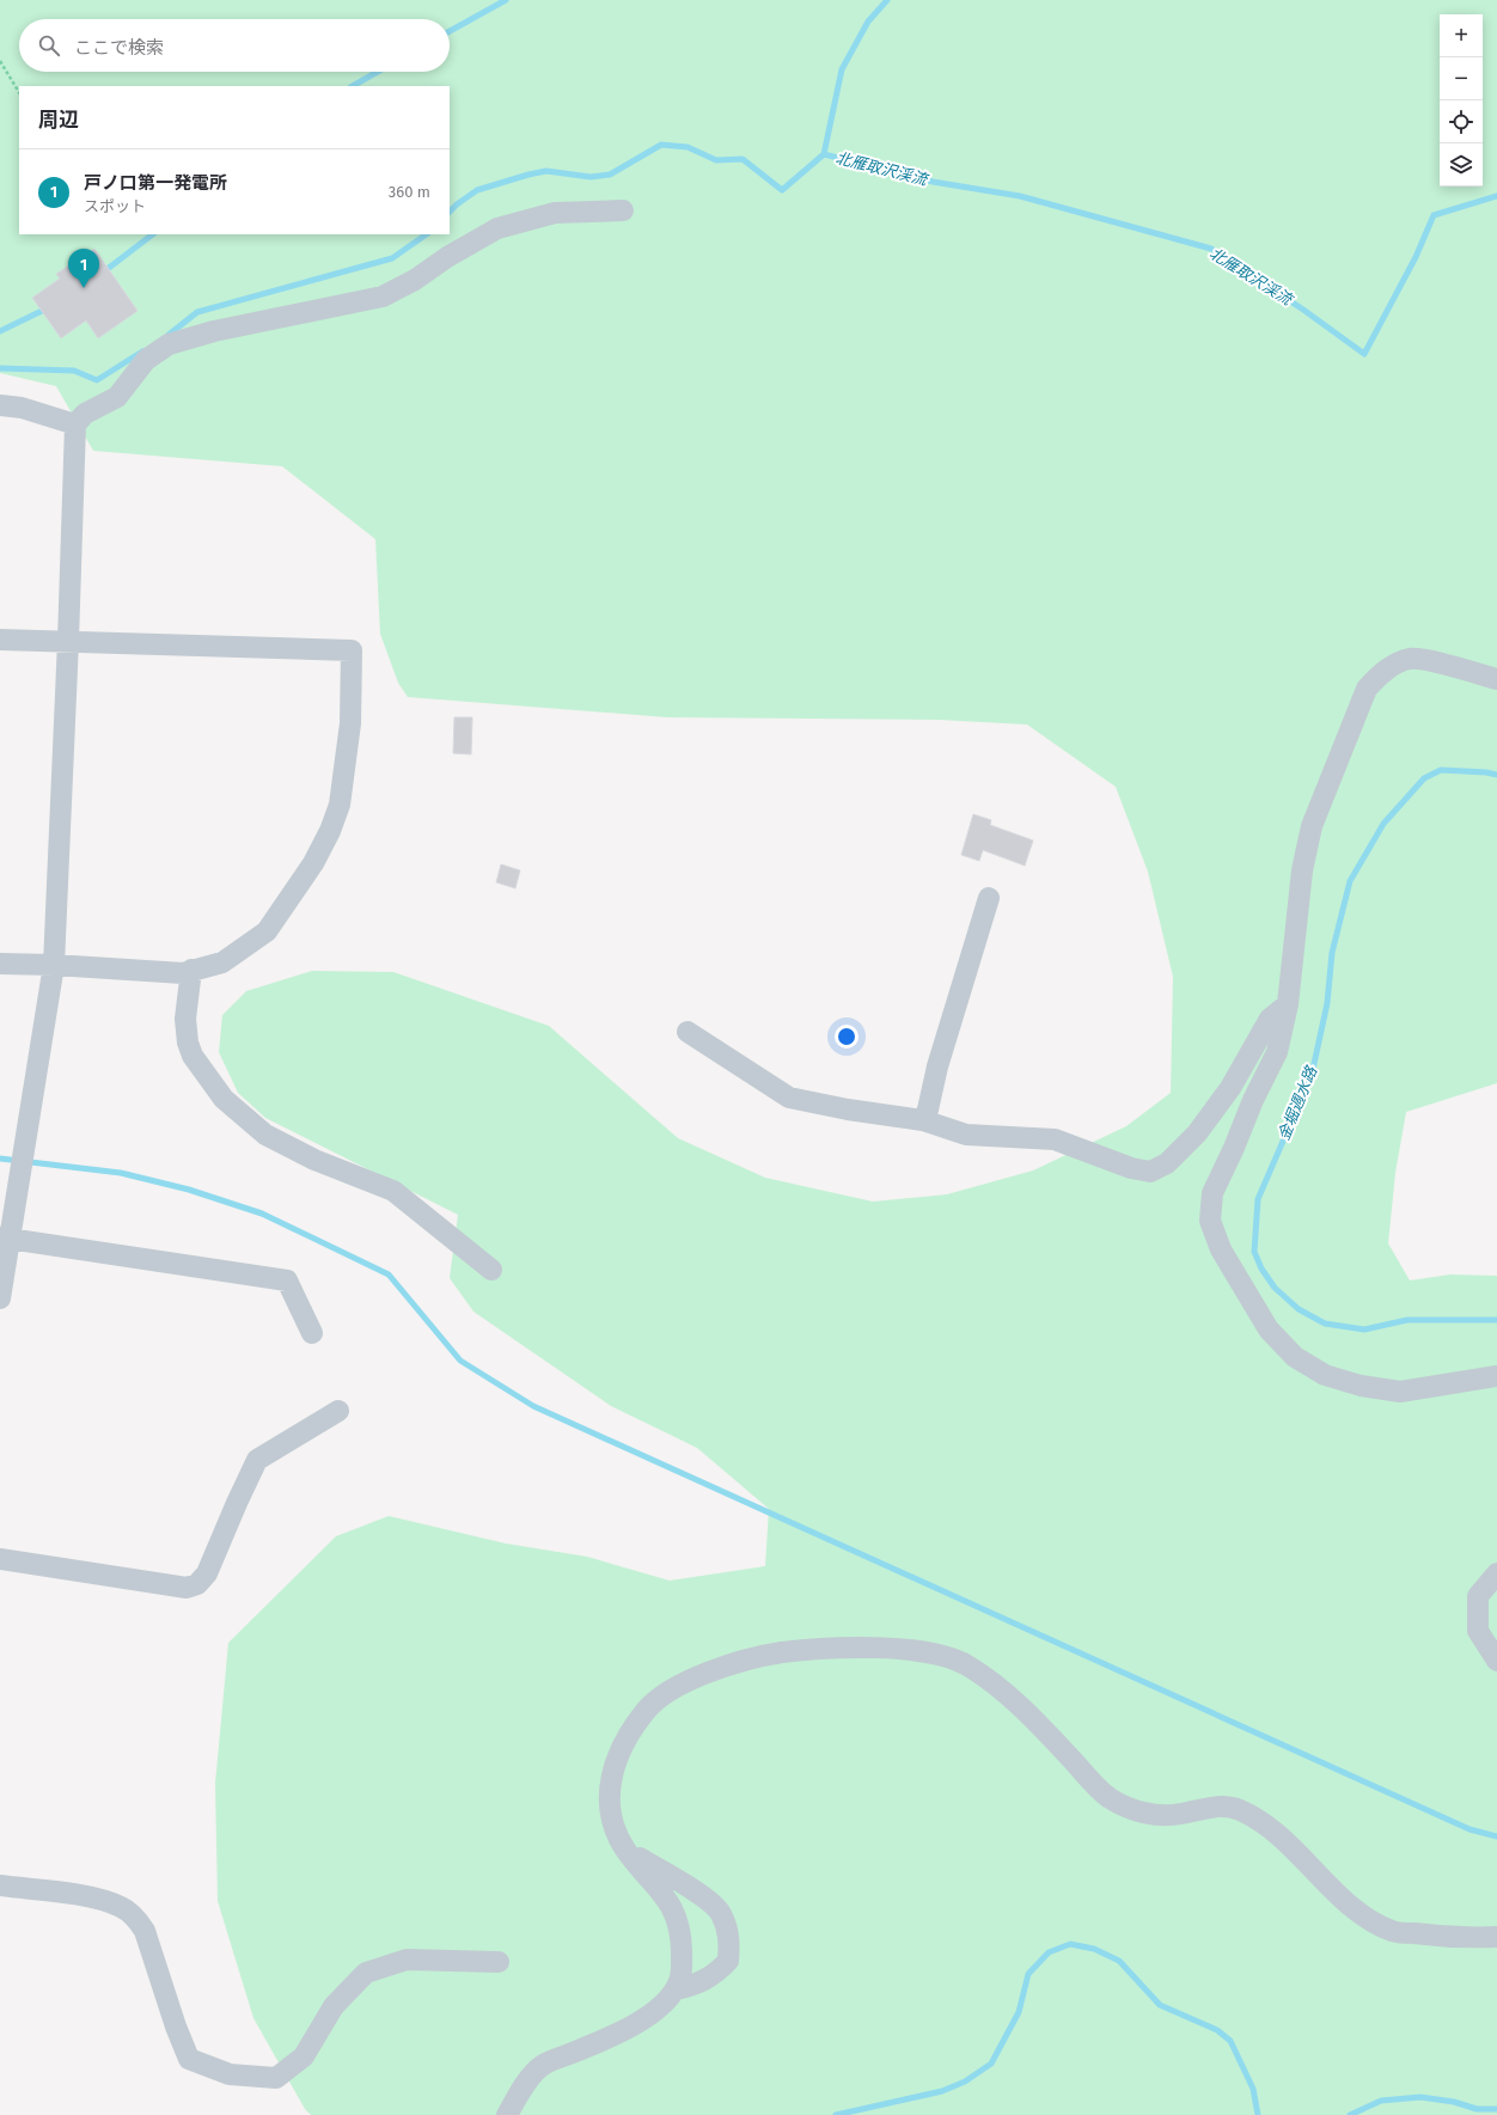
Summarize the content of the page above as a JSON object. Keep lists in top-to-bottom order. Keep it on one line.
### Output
{"water":["北雁取沢渓流","金堀週水路"],"page":{"map_buttons":["+","−"],"search":"ここで検索","heading":"周辺","list":[{"mark":"1","name":"戸ノ口第一発電所","note":"スポット","value":"360 m"}],"pins":"1"}}
